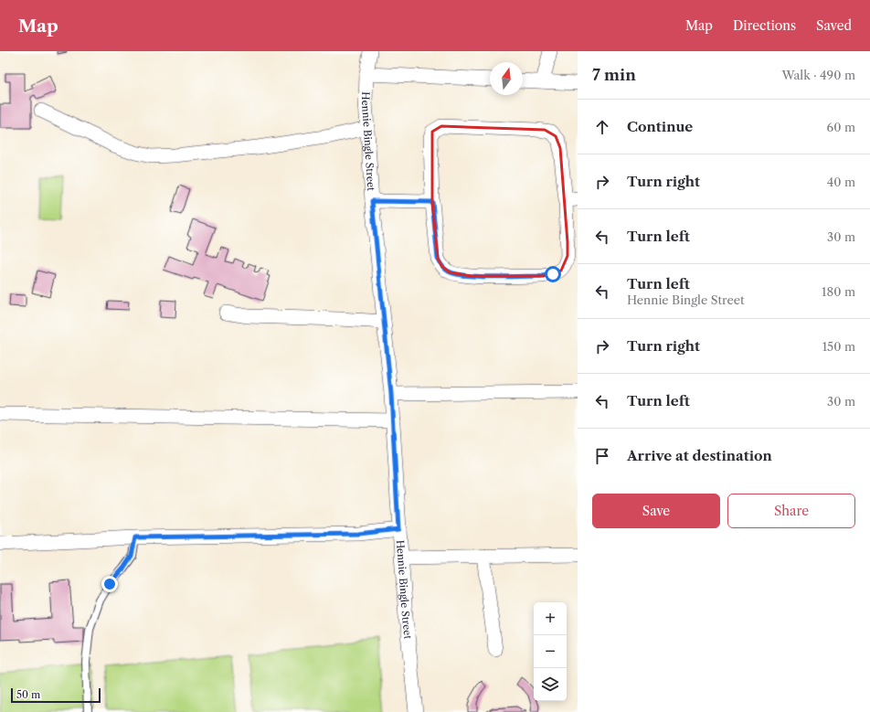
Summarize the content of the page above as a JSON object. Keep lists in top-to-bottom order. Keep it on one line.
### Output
{"streets":{"street":["Hennie Bingle Street"]},"scale_bar":"50 m","north":"top","page":{"header":"Map","nav":["Map","Directions","Saved"],"heading":["7 min","Walk · 490 m"],"list":[["Continue","60 m"],["Turn right","40 m"],["Turn left","30 m"],["Turn left","Hennie Bingle Street","180 m"],["Turn right","150 m"],["Turn left","30 m"],"Arrive at destination"],"buttons":["Save","Share"],"map_buttons":["+","−"],"scale":"50 m"}}
